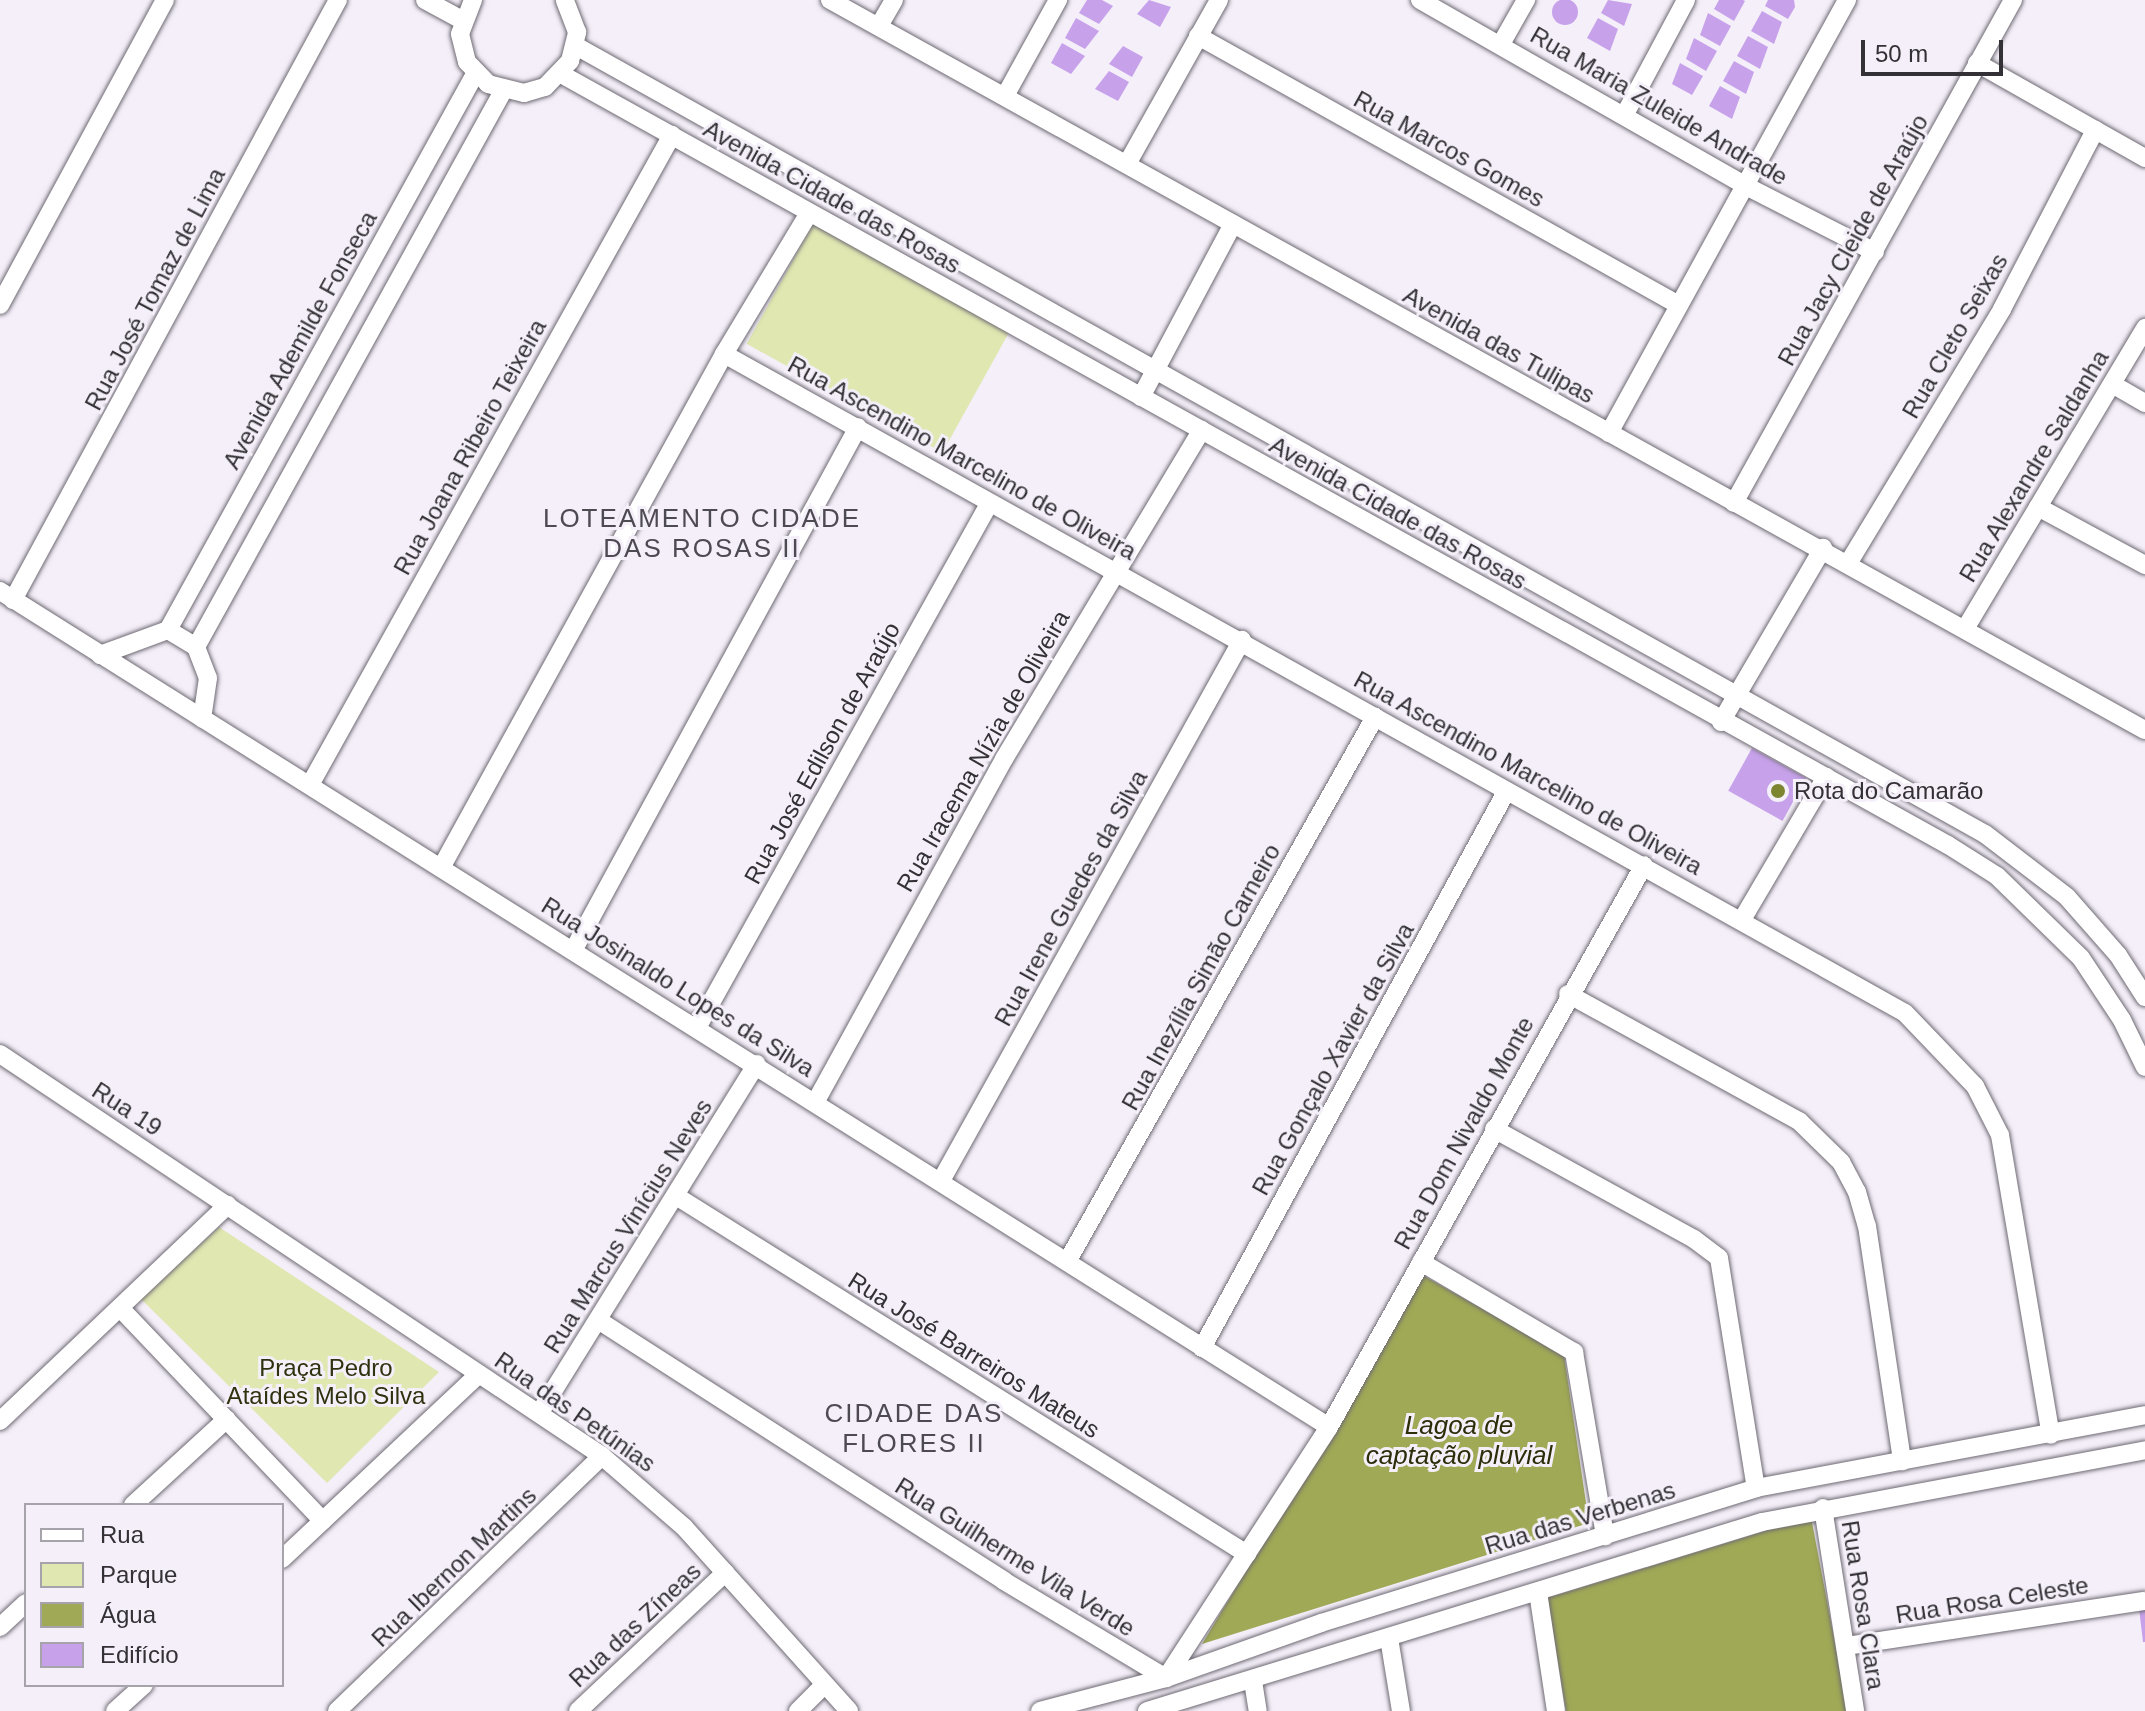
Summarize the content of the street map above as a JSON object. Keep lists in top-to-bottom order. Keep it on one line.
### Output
{"streets":{"street":["Rua Maria Zuleide Andrade","Rua Marcos Gomes","Avenida Cidade das Rosas","Rua Jacy Cleide de Araújo","Rua José Tomaz de Lima","Rua Cleto Seixas","Avenida Ademilde Fonseca","Avenida das Tulipas","Rua Joana Ribeiro Teixeira","Rua Ascendino Marcelino de Oliveira","Rua Alexandre Saldanha","Rua Iracema Nízia de Oliveira","Rua José Edilson de Araújo","Rua Irene Guedes da Silva","Rua Inezília Simão Carneiro","Rua Josinaldo Lopes da Silva","Rua Gonçalo Xavier da Silva","Rua 19","Rua Dom Nivaldo Monte","Rua Marcus Vinícius Neves","Rua José Barreiros Mateus","Rua das Petúnias","Rua das Verbenas","Rua Guilherme Vila Verde","Rua Ibernon Martins","Rua Rosa Celeste","Rua Rosa Clara","Rua das Zíneas"]},"crossings":[["Rua Maria Zuleide Andrade","Rua Jacy Cleide de Araújo"],["Avenida Cidade das Rosas","Rua Joana Ribeiro Teixeira"],["Avenida Cidade das Rosas","Rua Iracema Nízia de Oliveira"],["Rua Jacy Cleide de Araújo","Avenida das Tulipas"],["Rua José Tomaz de Lima","Rua Josinaldo Lopes da Silva"],["Rua Cleto Seixas","Avenida das Tulipas"],["Avenida das Tulipas","Rua Alexandre Saldanha"],["Rua Joana Ribeiro Teixeira","Rua Josinaldo Lopes da Silva"],["Rua Ascendino Marcelino de Oliveira","Rua Iracema Nízia de Oliveira"],["Rua Ascendino Marcelino de Oliveira","Rua José Edilson de Araújo"],["Rua Ascendino Marcelino de Oliveira","Rua Irene Guedes da Silva"],["Rua Ascendino Marcelino de Oliveira","Rua Inezília Simão Carneiro"],["Rua Ascendino Marcelino de Oliveira","Rua Gonçalo Xavier da Silva"],["Rua Ascendino Marcelino de Oliveira","Rua Dom Nivaldo Monte"],["Rua Ascendino Marcelino de Oliveira","Rua das Verbenas"],["Rua Iracema Nízia de Oliveira","Rua Josinaldo Lopes da Silva"],["Rua José Edilson de Araújo","Rua Josinaldo Lopes da Silva"],["Rua Irene Guedes da Silva","Rua Josinaldo Lopes da Silva"],["Rua Inezília Simão Carneiro","Rua Josinaldo Lopes da Silva"],["Rua Josinaldo Lopes da Silva","Rua Gonçalo Xavier da Silva"],["Rua Josinaldo Lopes da Silva","Rua Dom Nivaldo Monte"],["Rua Josinaldo Lopes da Silva","Rua Marcus Vinícius Neves"],["Rua 19","Rua das Petúnias"],["Rua Dom Nivaldo Monte","Rua José Barreiros Mateus"],["Rua Dom Nivaldo Monte","Rua das Verbenas"],["Rua Dom Nivaldo Monte","Rua Guilherme Vila Verde"],["Rua Marcus Vinícius Neves","Rua José Barreiros Mateus"],["Rua Marcus Vinícius Neves","Rua das Petúnias"],["Rua Marcus Vinícius Neves","Rua Guilherme Vila Verde"],["Rua das Petúnias","Rua Ibernon Martins"],["Rua das Petúnias","Rua das Zíneas"],["Rua das Verbenas","Rua Guilherme Vila Verde"],["Rua Rosa Celeste","Rua Rosa Clara"]],"districts":["LOTEAMENTO CIDADE DAS ROSAS II","CIDADE DAS FLORES II"],"water":["Lagoa de captação pluvial"],"parks":["Praça Pedro Ataídes Melo Silva"],"places":["Rota do Camarão"],"legend":["Rua","Parque","Água","Edifício"],"scale_bar":"50 m"}
